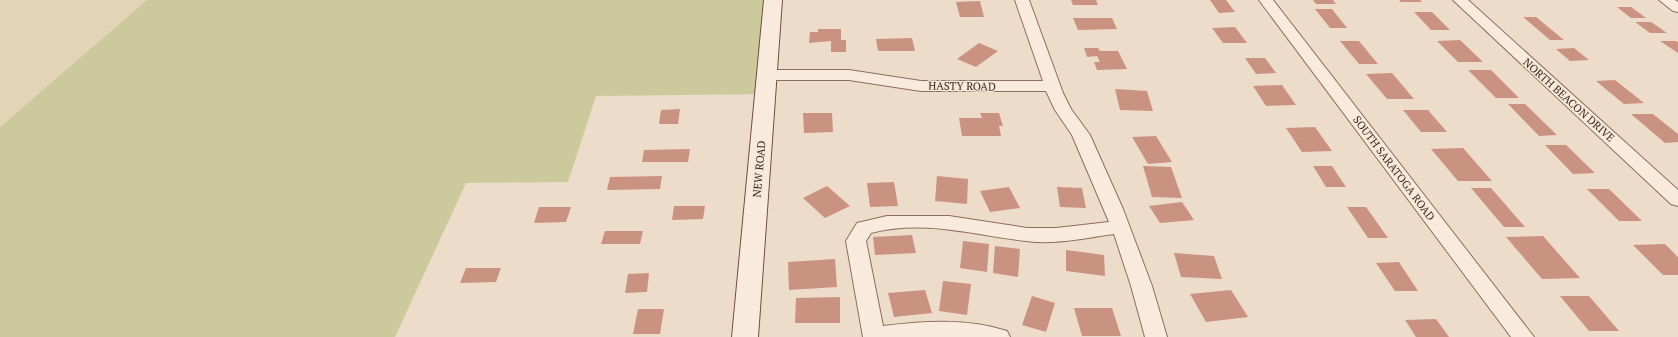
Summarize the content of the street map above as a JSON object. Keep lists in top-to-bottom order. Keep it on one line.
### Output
{"streets":{"street":["HASTY ROAD","NORTH BEACON DRIVE","SOUTH SARATOGA ROAD","NEW ROAD"]},"crossings":[["HASTY ROAD","NEW ROAD"]]}
